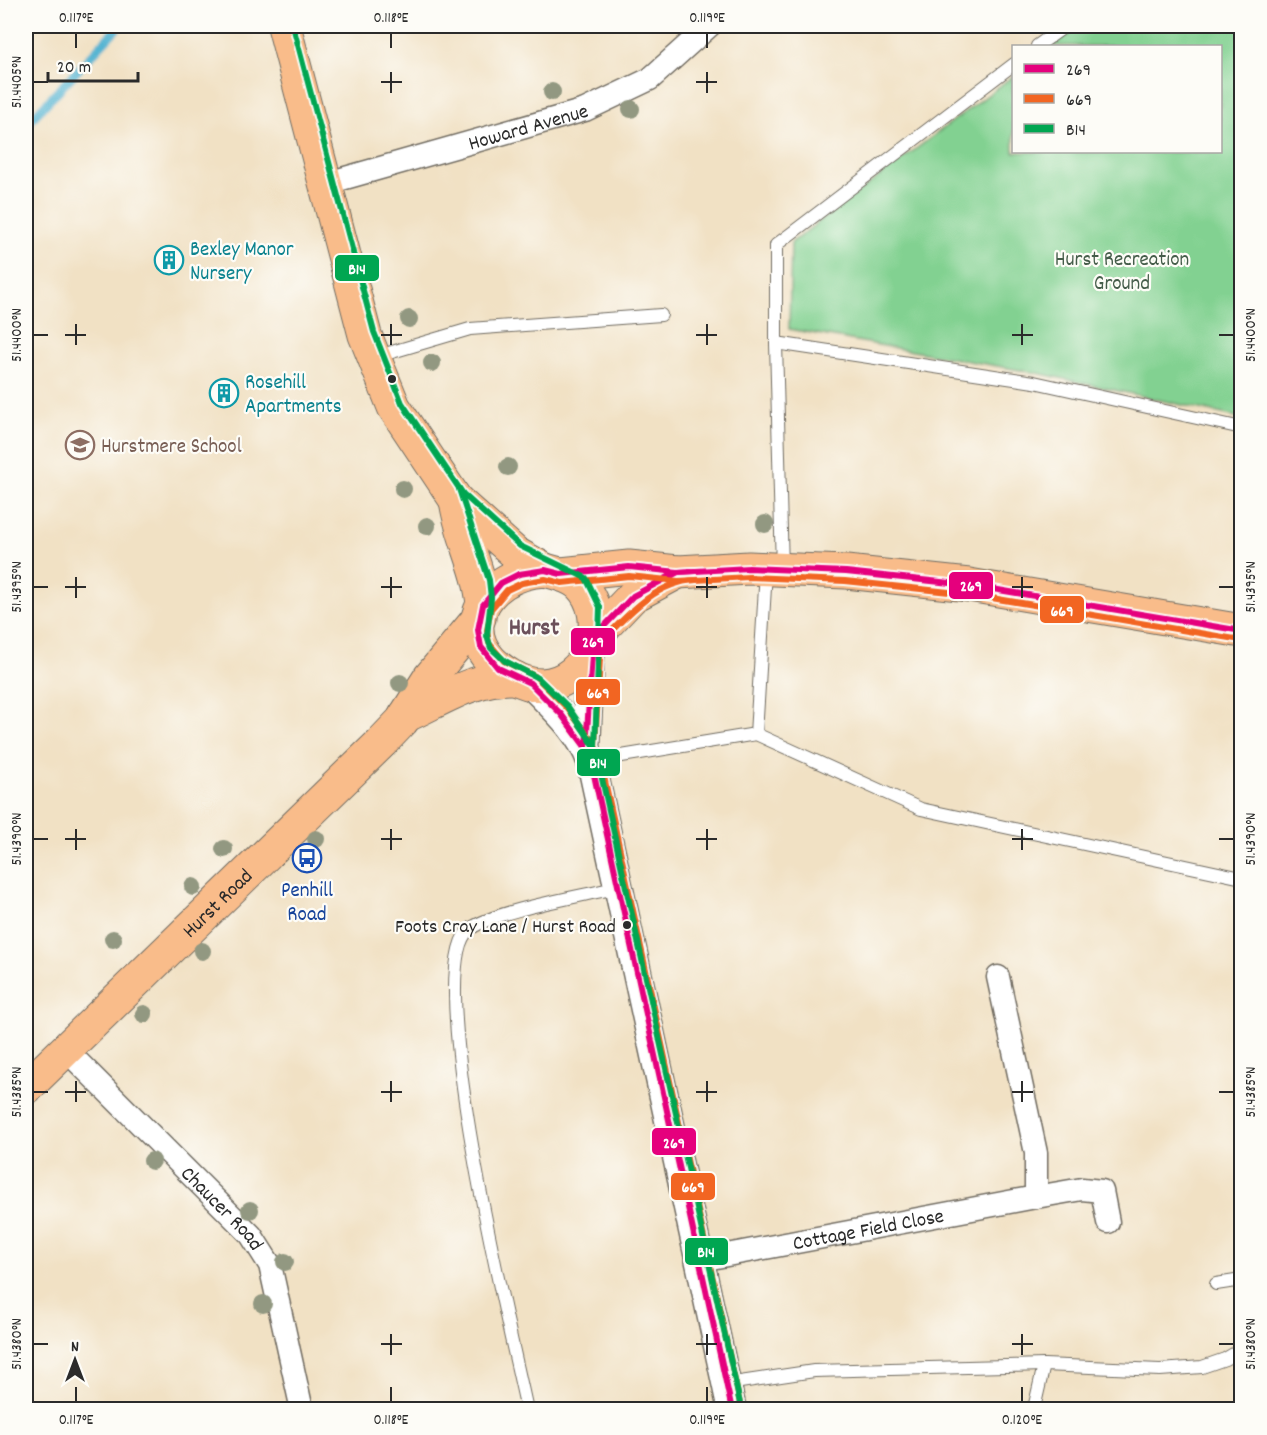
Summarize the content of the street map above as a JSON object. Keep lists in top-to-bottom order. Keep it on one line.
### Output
{"streets":{"main road":["Hurst Road"],"street":["Howard Avenue","Chaucer Road","Cottage Field Close"]},"crossings":[["Hurst Road","Chaucer Road"]],"districts":["Hurst"],"parks":["Hurst Recreation Ground"],"places":{"building":["Bexley Manor Nursery","Rosehill Apartments"],"school or university":["Hurstmere School"],"bus stop":["Penhill Road"],"other":["Foots Cray Lane / Hurst Road"]},"lines":["transit line B14","transit line 269","transit line 669"],"legend":["269","669","B14"],"scale_bar":"20 m","north":"top","coordinates":["0.117°E","0.118°E","0.119°E","51.4405°N","51.4400°N","51.4395°N","51.4390°N","51.4385°N","51.4380°N","0.120°E"]}
